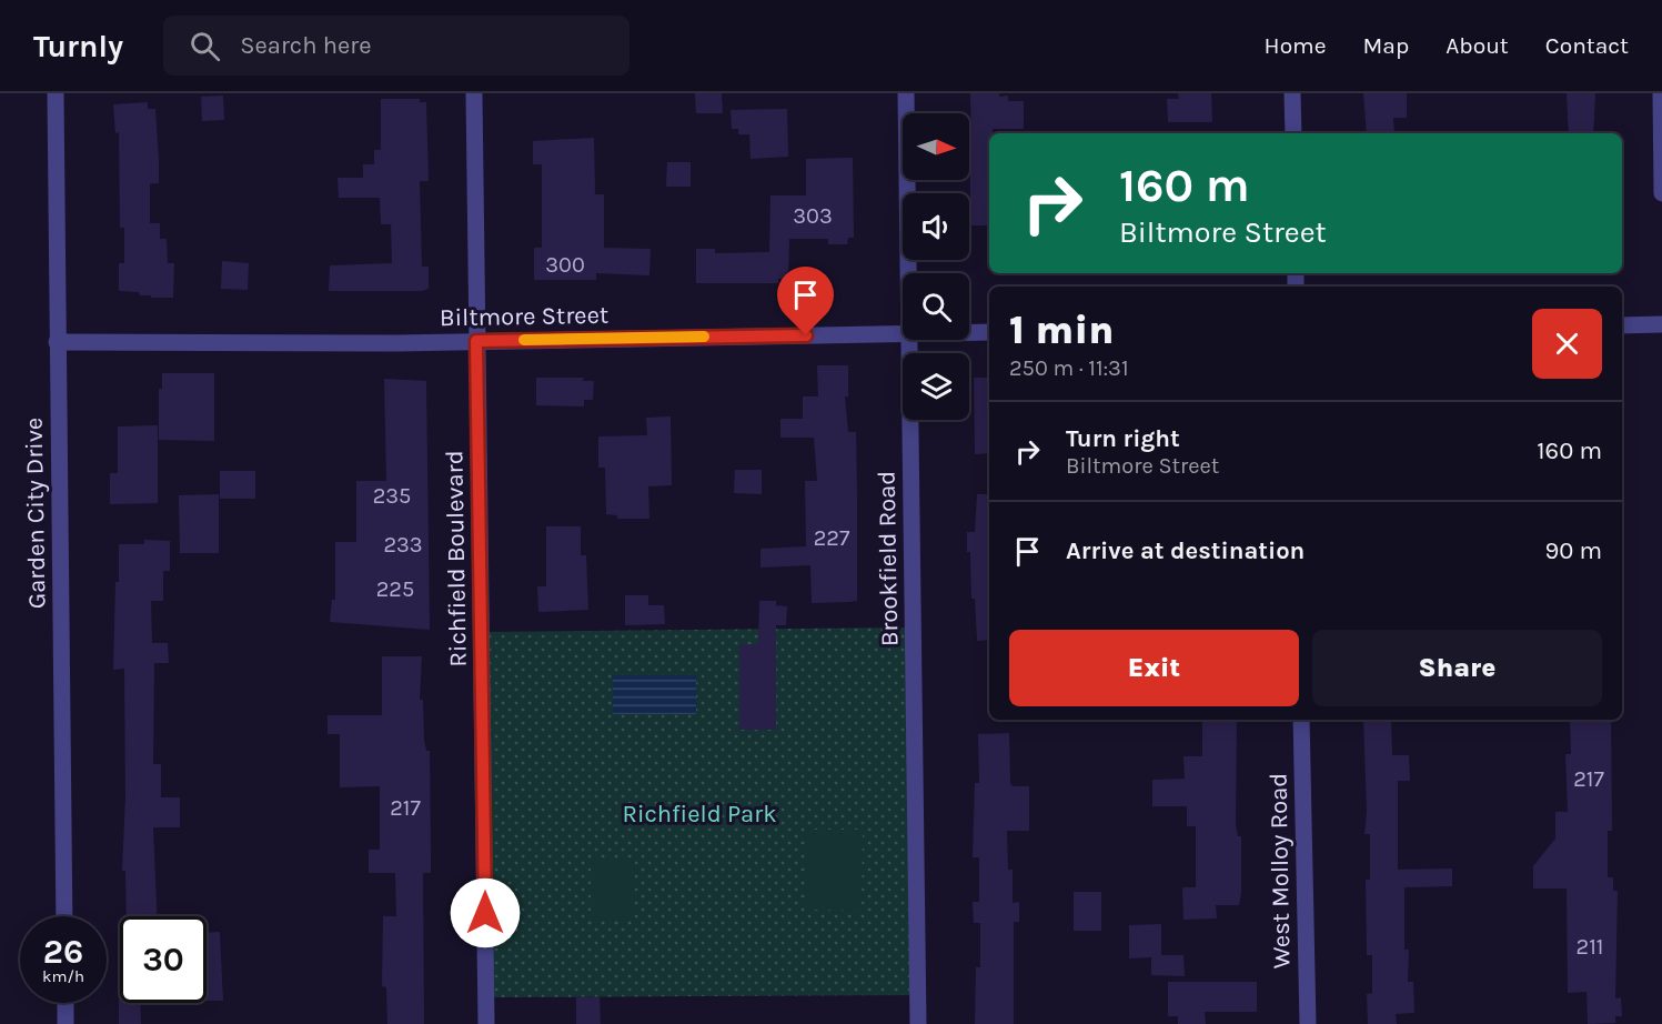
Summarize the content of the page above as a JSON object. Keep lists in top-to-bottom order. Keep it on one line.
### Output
{"streets":{"street":["Biltmore Street","Garden City Drive","Richfield Boulevard","Brookfield Road","West Molloy Road"]},"crossings":[["Biltmore Street","Garden City Drive"],["Biltmore Street","Richfield Boulevard"]],"parks":["Richfield Park"],"house_numbers":["303","300","235","227","233","225","217","217","211"],"north":"right","page":{"header":"Turnly","search":"Search here","nav":["Home","Map","About","Contact"],"turn":["160 m","Biltmore Street"],"heading":["1 min","250 m · 11:31"],"list":[{"name":"Turn right","note":"Biltmore Street","value":"160 m"},{"name":"Arrive at destination","value":"90 m"}],"buttons":["Exit","Share"],"speed":"26 km/h","limit":"30"}}
